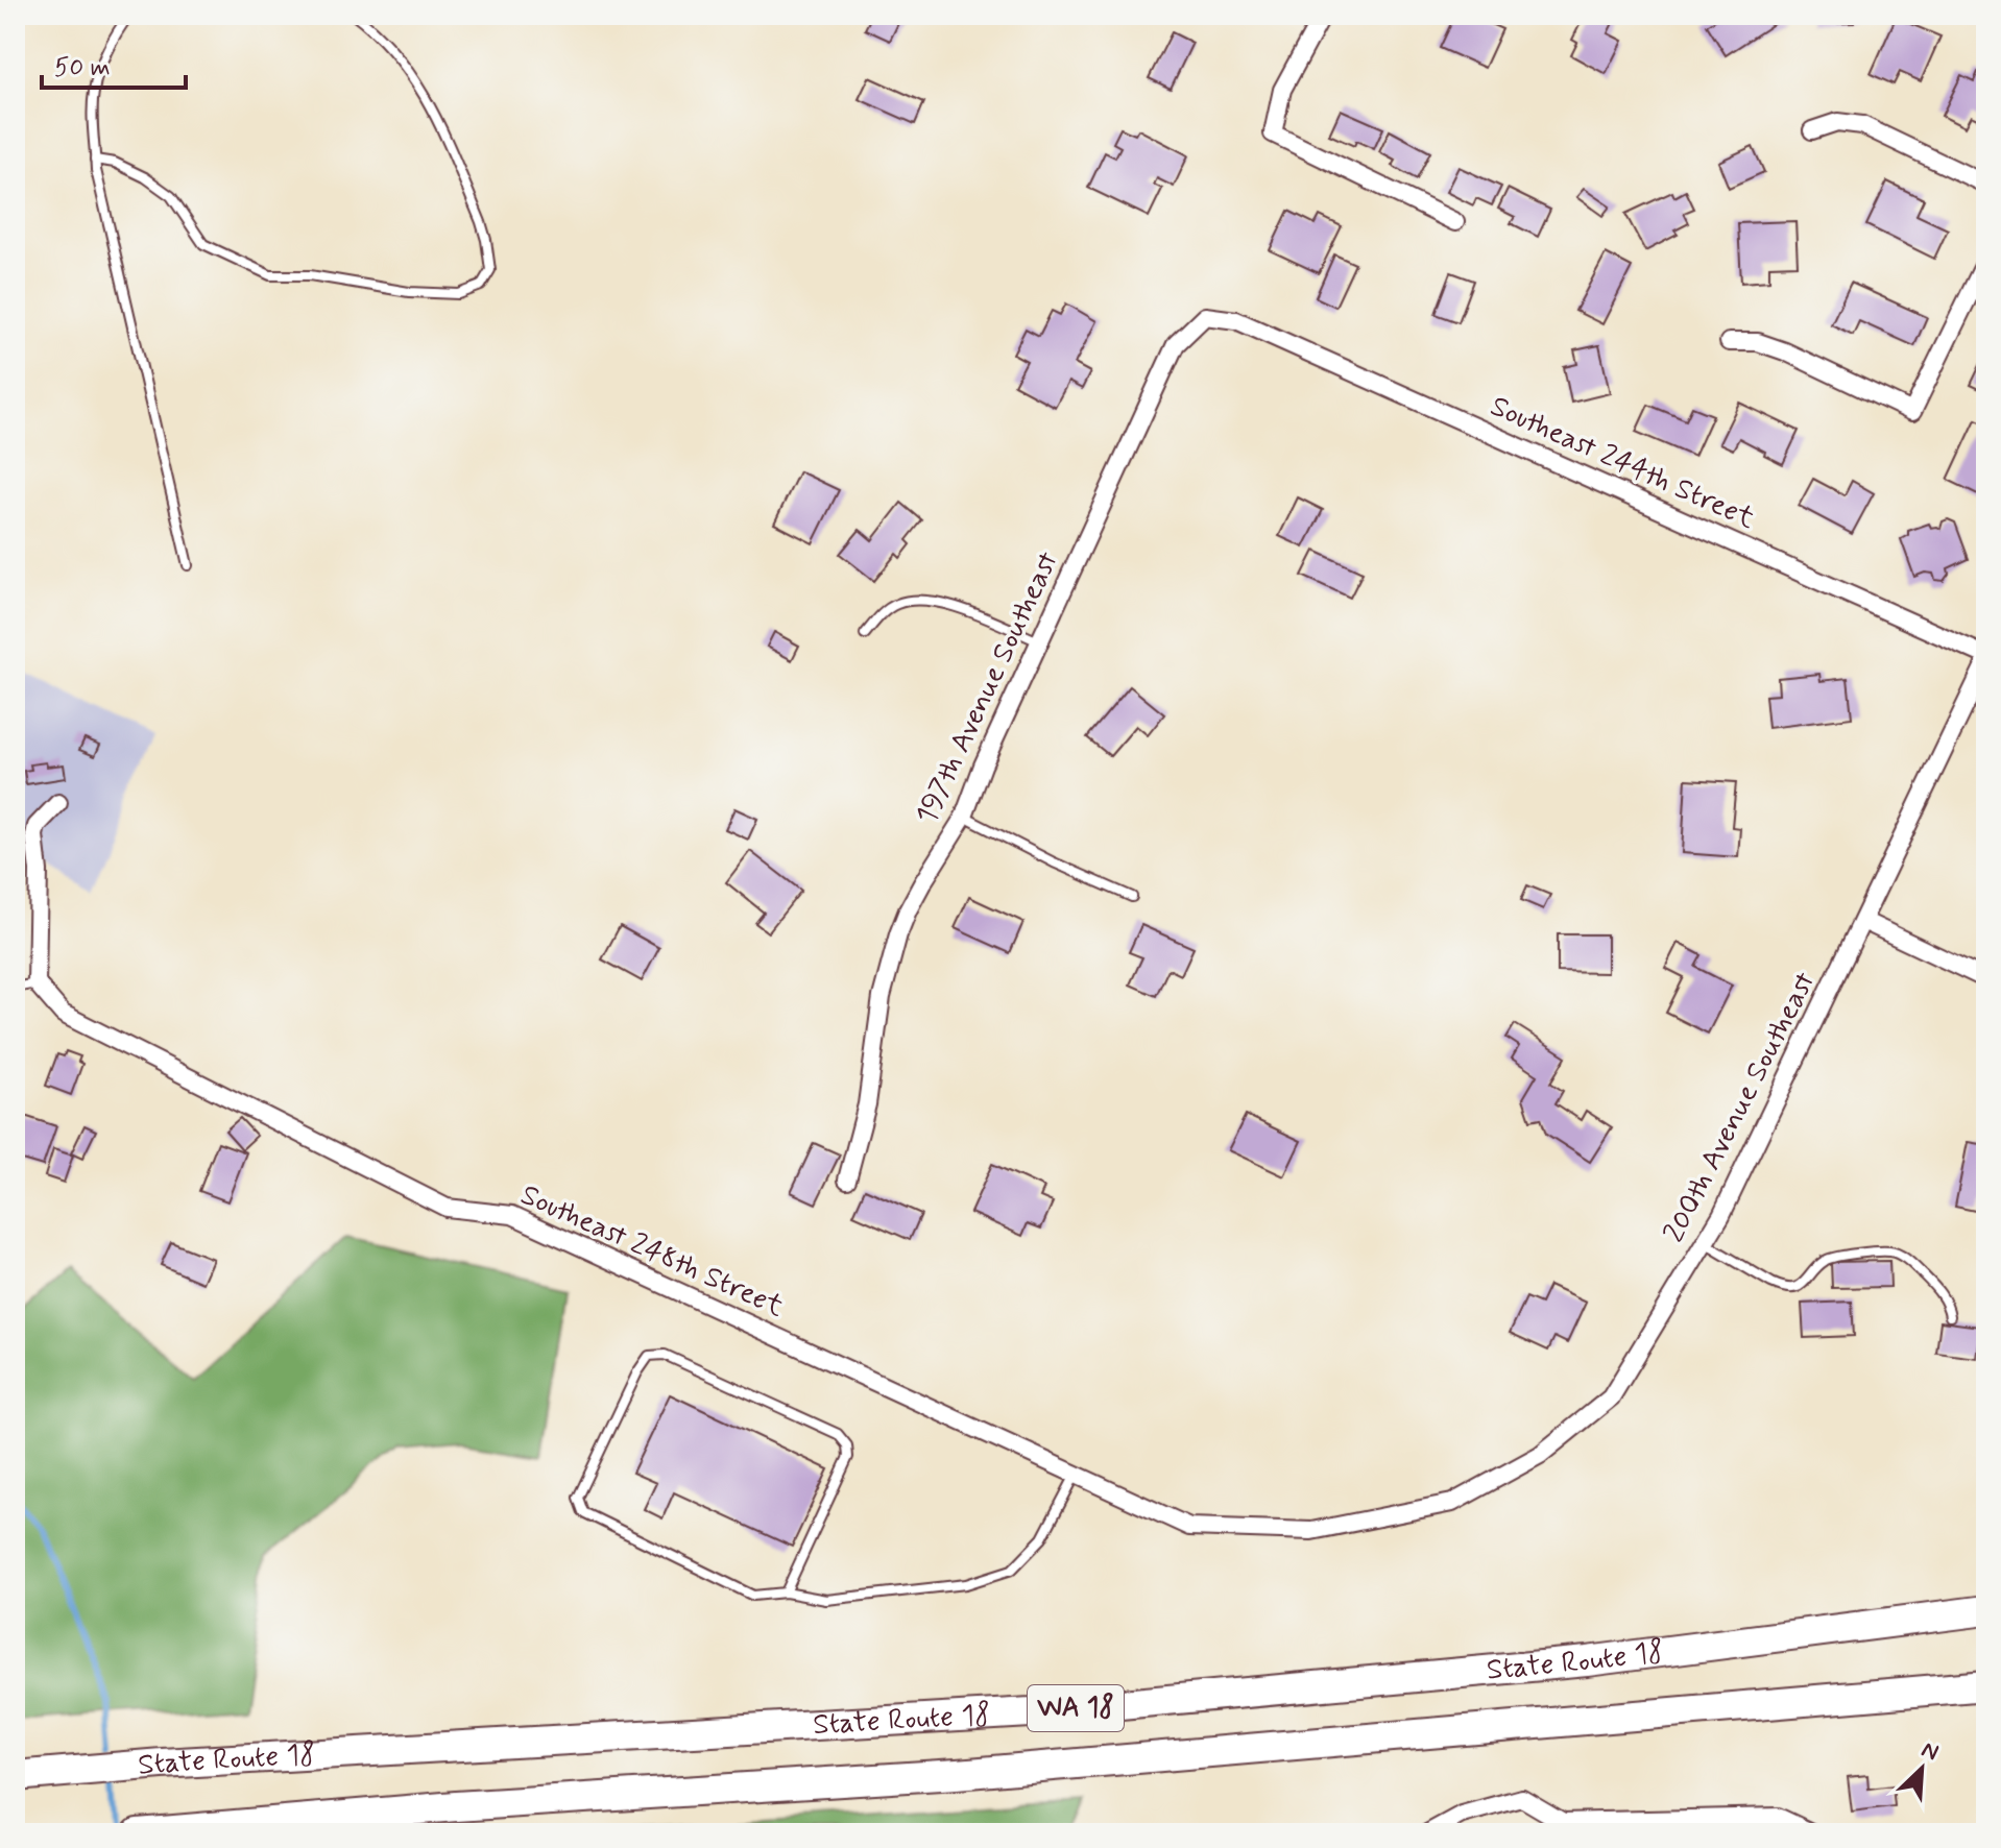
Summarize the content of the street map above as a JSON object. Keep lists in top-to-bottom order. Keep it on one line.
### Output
{"streets":{"highway":["State Route 18","WA 18"],"street":["Southeast 244th Street","197th Avenue Southeast","200th Avenue Southeast","Southeast 248th Street"]},"crossings":[["Southeast 244th Street","197th Avenue Southeast"],["Southeast 244th Street","200th Avenue Southeast"],["200th Avenue Southeast","Southeast 248th Street"]],"scale_bar":"50 m","north":"top right"}
